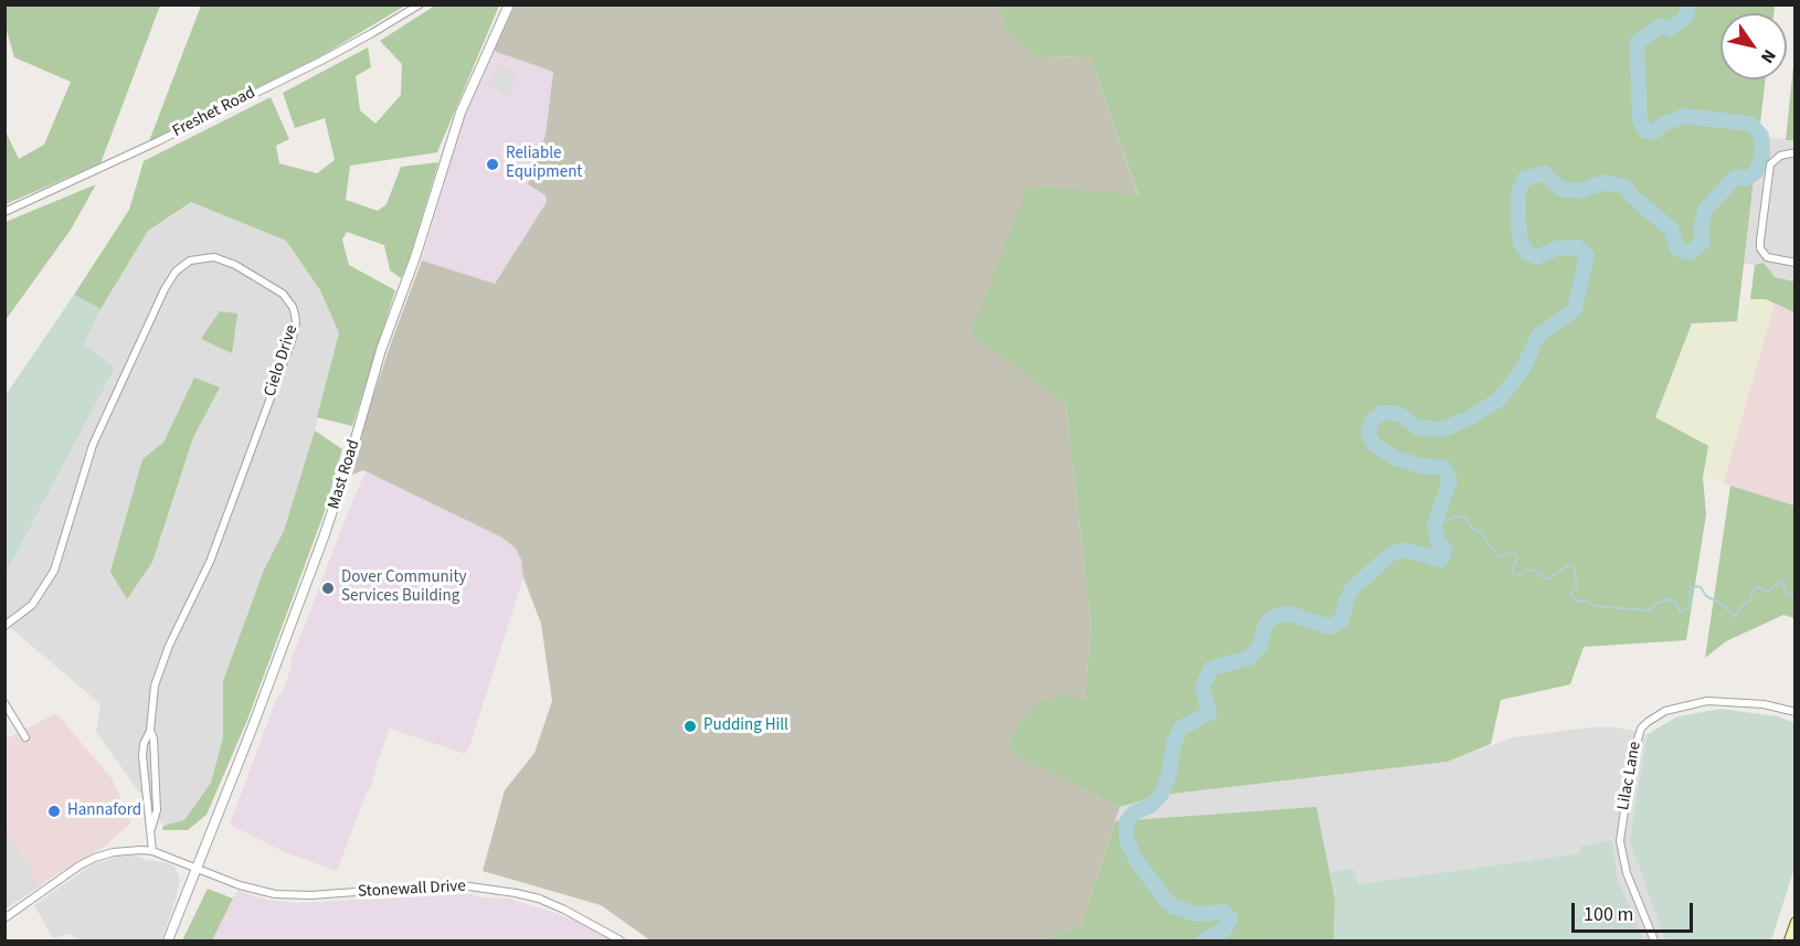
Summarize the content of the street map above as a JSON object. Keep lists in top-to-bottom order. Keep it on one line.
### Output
{"streets":{"street":["Freshet Road","Cielo Drive","Mast Road","Lilac Lane","Stonewall Drive"]},"crossings":[["Cielo Drive","Stonewall Drive"],["Mast Road","Stonewall Drive"]],"places":["Reliable Equipment","Dover Community Services Building","Pudding Hill","Hannaford"],"scale_bar":"100 m","north":"bottom right"}
